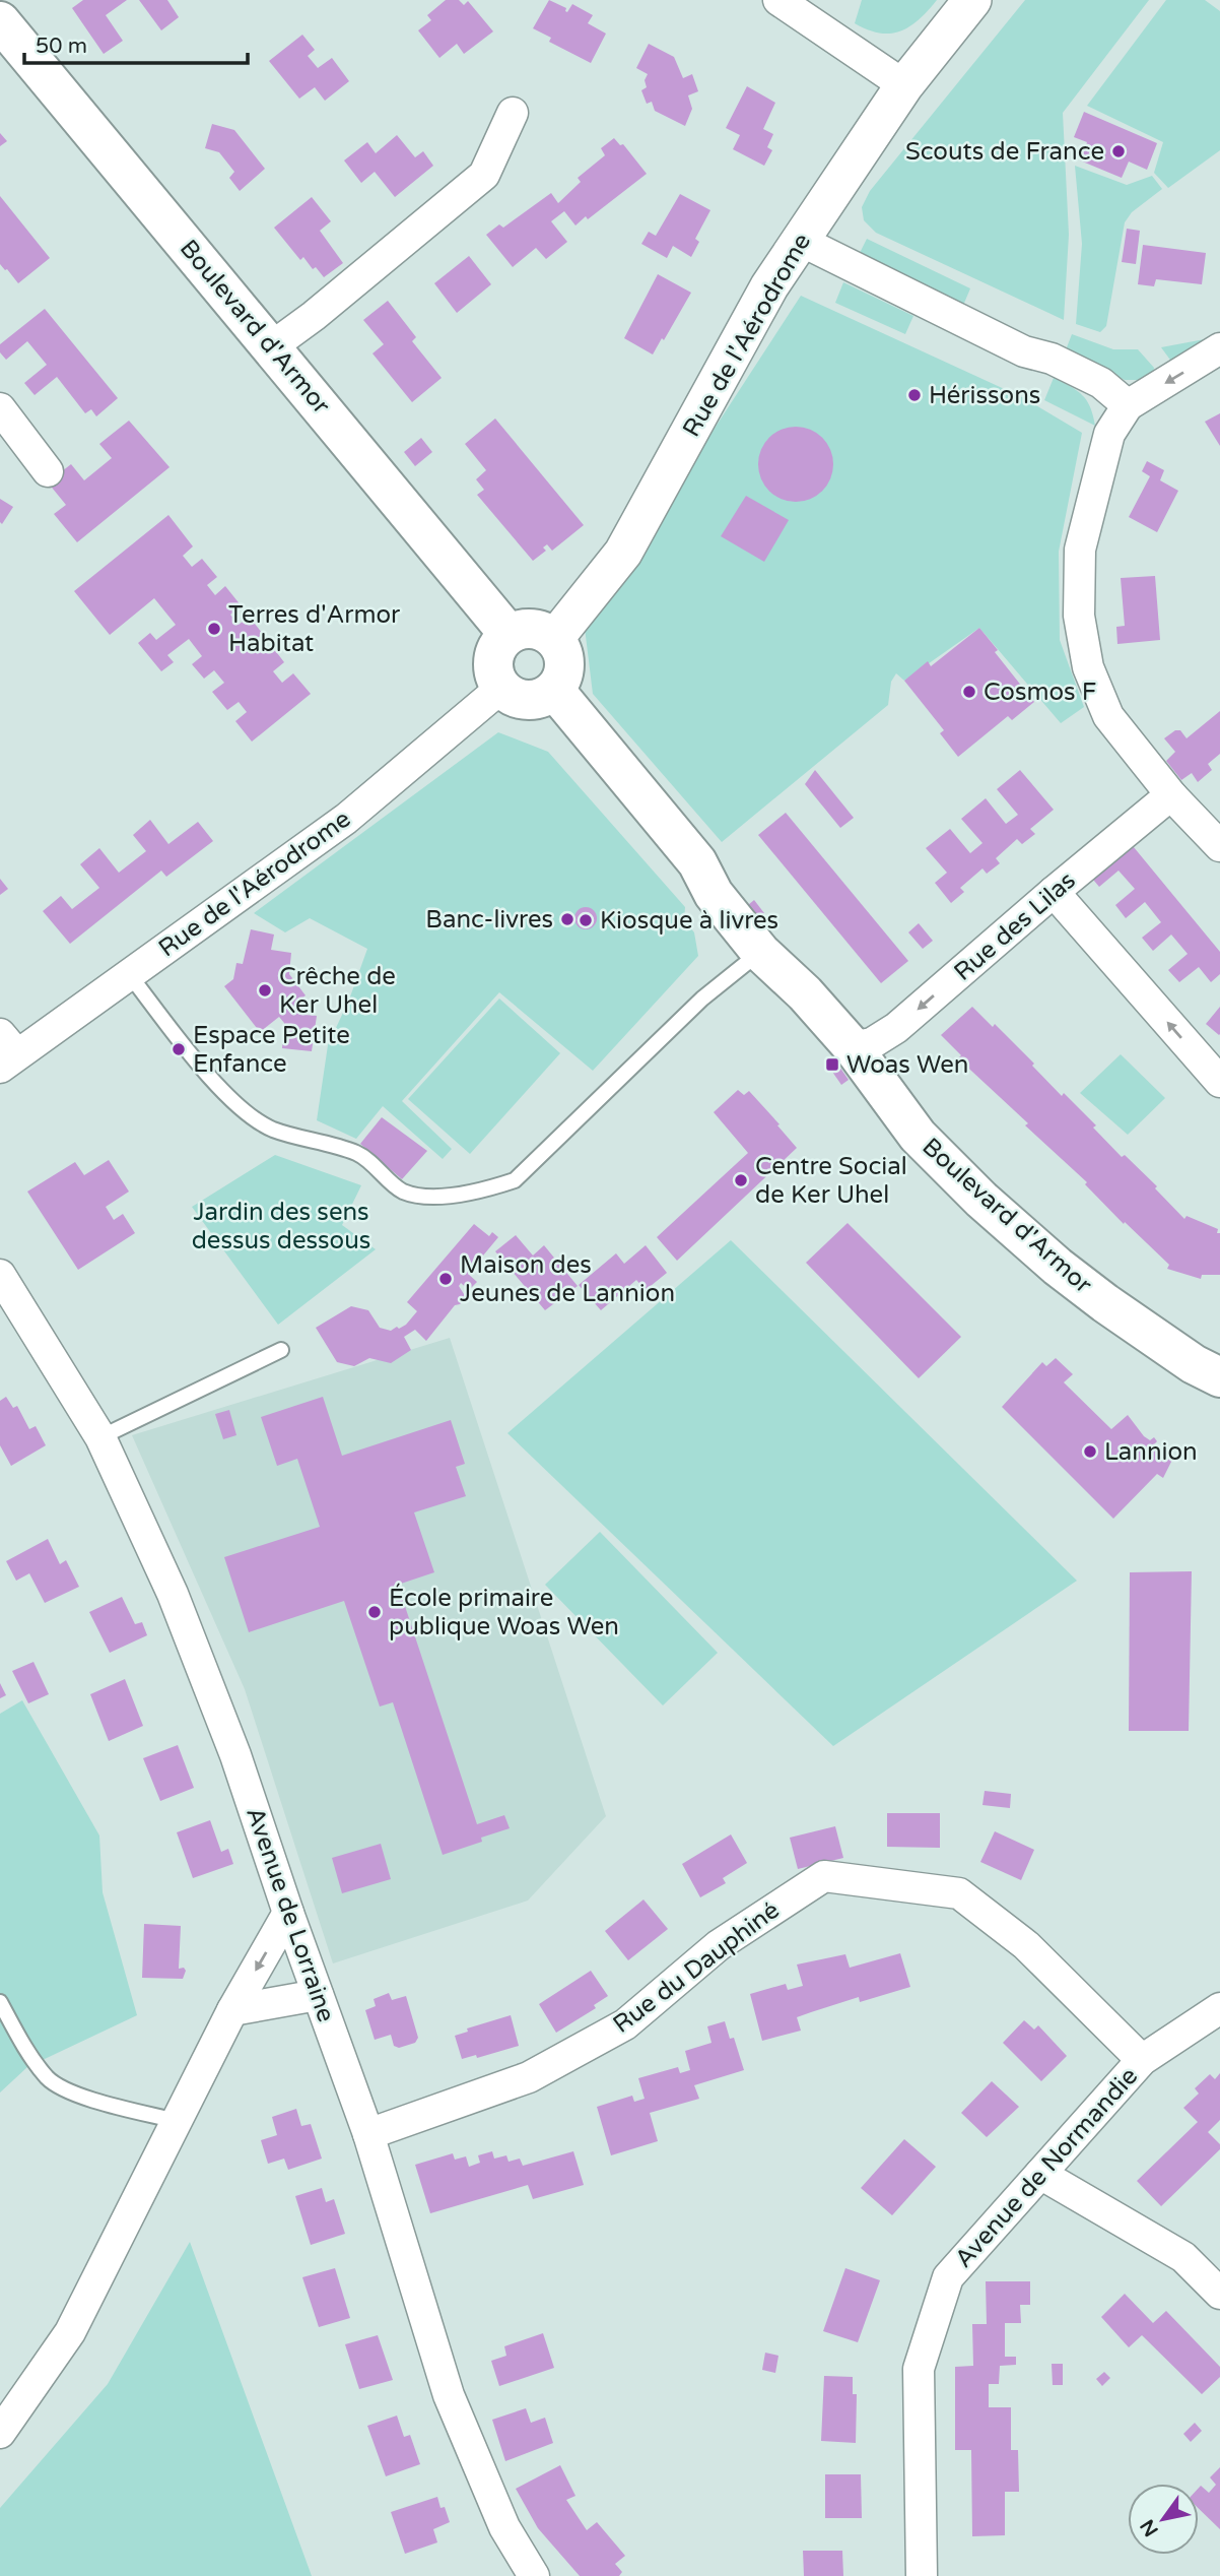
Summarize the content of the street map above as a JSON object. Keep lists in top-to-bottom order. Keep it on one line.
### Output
{"streets":{"main road":["Boulevard d'Armor"],"street":["Rue de l'Aérodrome","Rue des Lilas","Avenue de Lorraine","Rue du Dauphiné","Avenue de Normandie"]},"crossings":[["Boulevard d'Armor","Rue de l'Aérodrome"],["Boulevard d'Armor","Rue des Lilas"],["Avenue de Lorraine","Rue du Dauphiné"],["Rue du Dauphiné","Avenue de Normandie"]],"one_way":["Rue des Lilas"],"parks":["Jardin des sens dessus dessous"],"places":{"other":["Scouts de France","Hérissons","Terres d'Armor Habitat","Cosmos F","Banc-livres","Kiosque à livres","Crêche de Ker Uhel","Espace Petite Enfance","Centre Social de Ker Uhel","Maison des Jeunes de Lannion","Lannion","École primaire publique Woas Wen"],"transit":["Woas Wen"]},"scale_bar":"50 m","north":"bottom left"}
